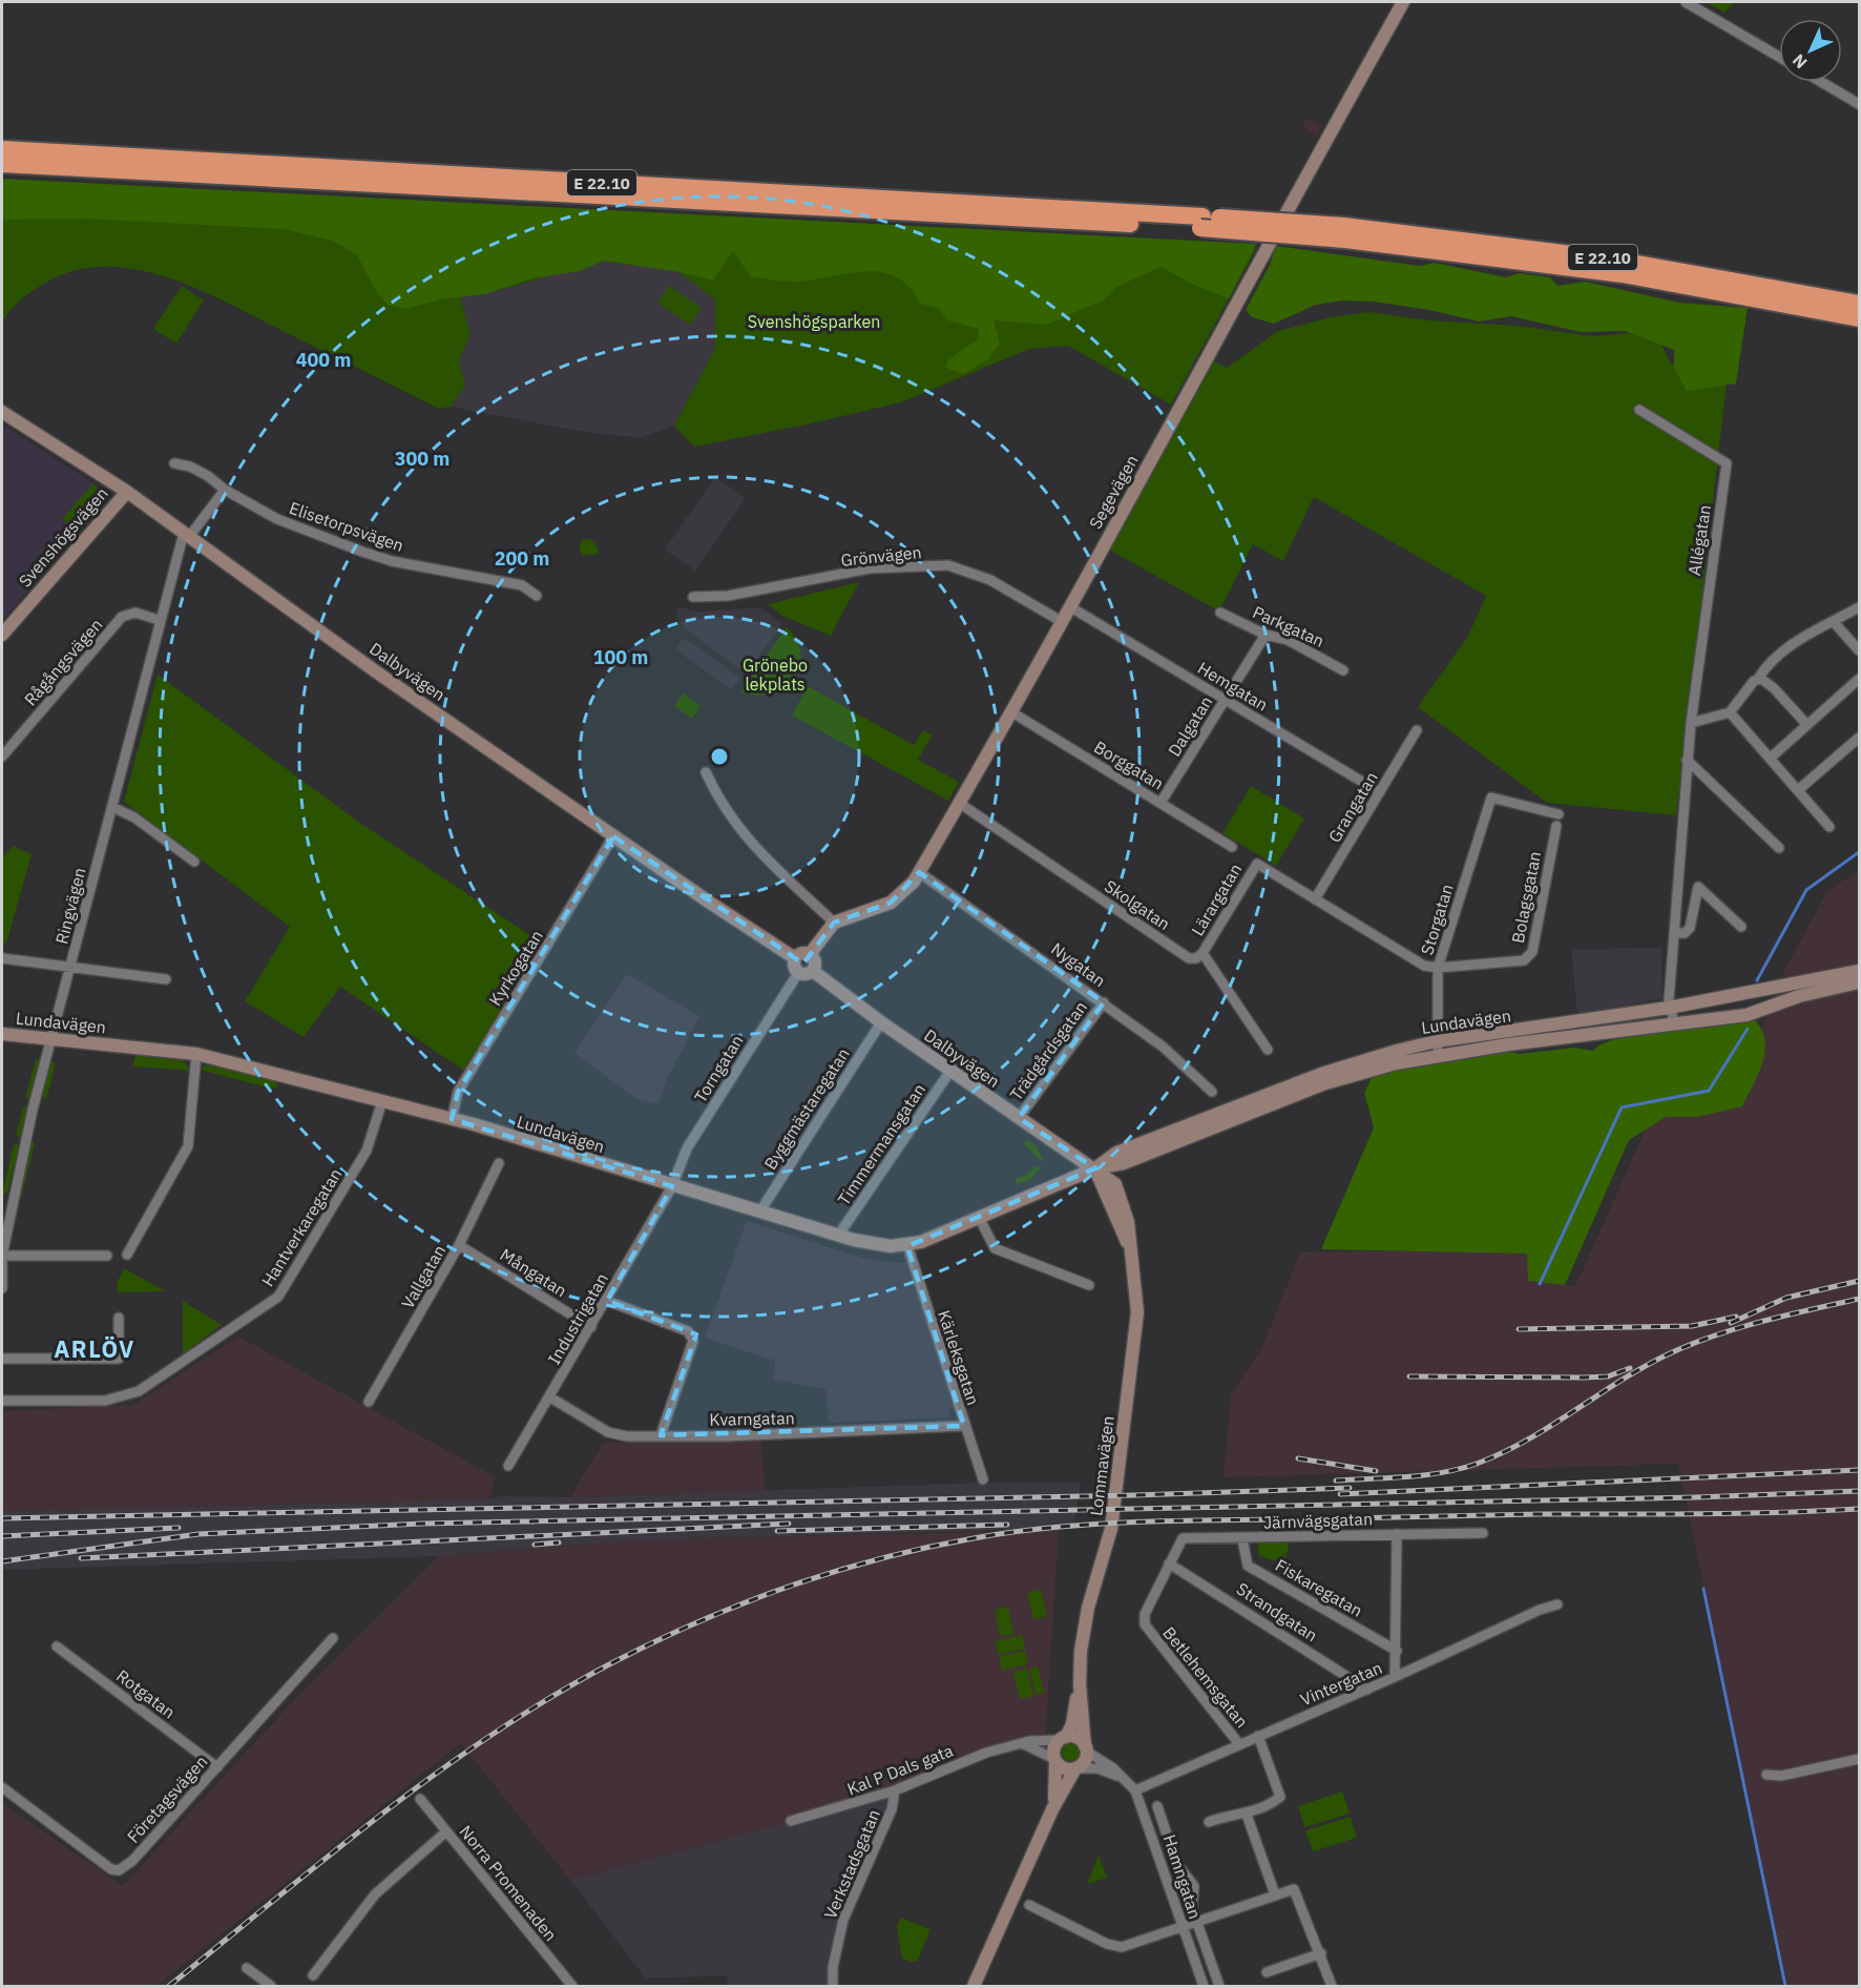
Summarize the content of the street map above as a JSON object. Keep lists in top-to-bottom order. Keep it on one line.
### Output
{"streets":{"highway":["E 22.10"],"street":["Segevägen","Elisetorpsvägen","Svenshögsvägen","Allégatan","Grönvägen","Parkgatan","Rågångsvägen","Dalbyvägen","Hemgatan","Dalgatan","Borggatan","Grangatan","Bolagsgatan","Lärargatan","Skolgatan","Ringvägen","Storgatan","Nygatan","Kyrkogatan","Lundavägen","Trädgårdsgatan","Torngatan","Byggmästaregatan","Timmermansgatan","Hantverkaregatan","Mångatan","Vallgatan","Industrigatan","Kärleksgatan","Kvarngatan","Lommavägen","Järnvägsgatan","Fiskaregatan","Strandgatan","Betlehemsgatan","Vintergatan","Rotgatan","Kal P Dals gata","Företagsvägen","Verkstadsgatan","Hamngatan","Norra Promenaden"]},"crossings":[["Segevägen","Grönvägen"],["Segevägen","Hemgatan"],["Segevägen","Borggatan"],["Segevägen","Skolgatan"],["Segevägen","Nygatan"],["Svenshögsvägen","Dalbyvägen"],["Allégatan","Lundavägen"],["Parkgatan","Dalgatan"],["Rågångsvägen","Ringvägen"],["Dalbyvägen","Ringvägen"],["Dalbyvägen","Kyrkogatan"],["Dalbyvägen","Lundavägen"],["Dalbyvägen","Trädgårdsgatan"],["Dalbyvägen","Torngatan"],["Dalbyvägen","Byggmästaregatan"],["Dalbyvägen","Timmermansgatan"],["Dalbyvägen","Lommavägen"],["Hemgatan","Dalgatan"],["Hemgatan","Grangatan"],["Dalgatan","Borggatan"],["Grangatan","Lärargatan"],["Bolagsgatan","Storgatan"],["Lärargatan","Skolgatan"],["Ringvägen","Lundavägen"],["Storgatan","Lundavägen"],["Nygatan","Trädgårdsgatan"],["Kyrkogatan","Lundavägen"],["Lundavägen","Torngatan"],["Lundavägen","Byggmästaregatan"],["Lundavägen","Timmermansgatan"],["Lundavägen","Hantverkaregatan"],["Lundavägen","Industrigatan"],["Lundavägen","Kärleksgatan"],["Lundavägen","Lommavägen"],["Torngatan","Industrigatan"],["Mångatan","Vallgatan"],["Mångatan","Industrigatan"],["Industrigatan","Kvarngatan"],["Kärleksgatan","Kvarngatan"],["Lommavägen","Kal P Dals gata"],["Lommavägen","Hamngatan"],["Järnvägsgatan","Fiskaregatan"],["Järnvägsgatan","Strandgatan"],["Järnvägsgatan","Betlehemsgatan"],["Strandgatan","Betlehemsgatan"],["Strandgatan","Vintergatan"],["Betlehemsgatan","Vintergatan"],["Vintergatan","Hamngatan"],["Rotgatan","Företagsvägen"],["Kal P Dals gata","Verkstadsgatan"],["Kal P Dals gata","Hamngatan"]],"districts":["ARLÖV"],"parks":["Svenshögsparken","Grönebo lekplats"],"north":"bottom left","rings":["400 m","300 m","200 m","100 m"]}
